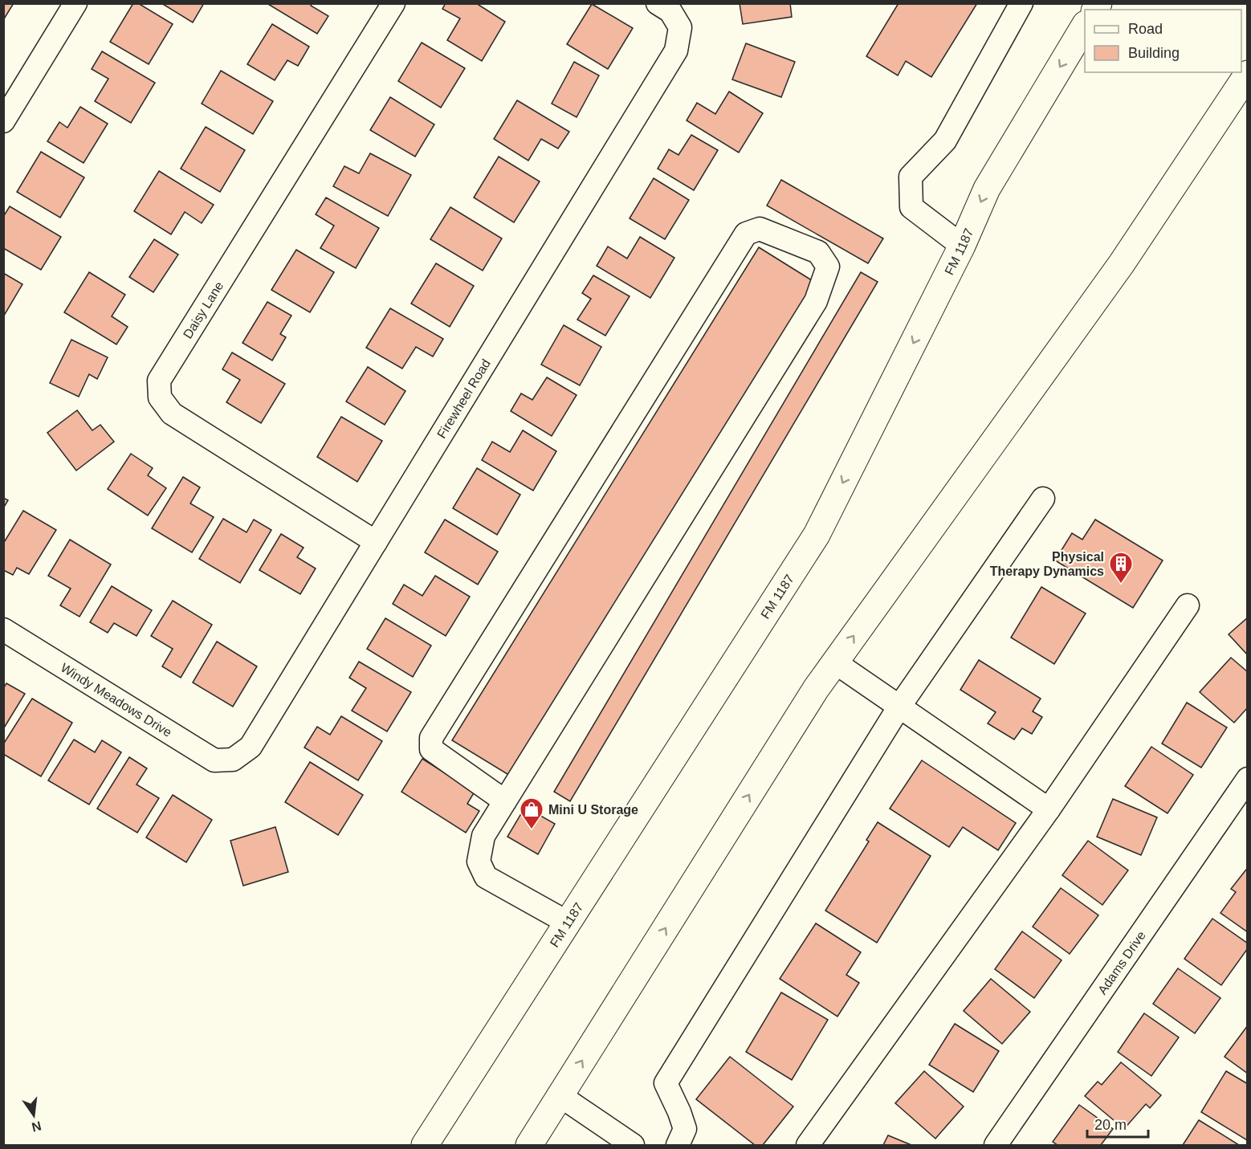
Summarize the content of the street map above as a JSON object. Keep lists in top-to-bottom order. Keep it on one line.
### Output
{"streets":{"main road":["FM 1187"],"street":["Daisy Lane","Firewheel Road","Windy Meadows Drive","Adams Drive"]},"crossings":[["Daisy Lane","Firewheel Road"],["Firewheel Road","Windy Meadows Drive"]],"places":{"building":["Physical Therapy Dynamics"],"shop":["Mini U Storage"]},"legend":["Road","Building"],"scale_bar":"20 m","north":"bottom"}
